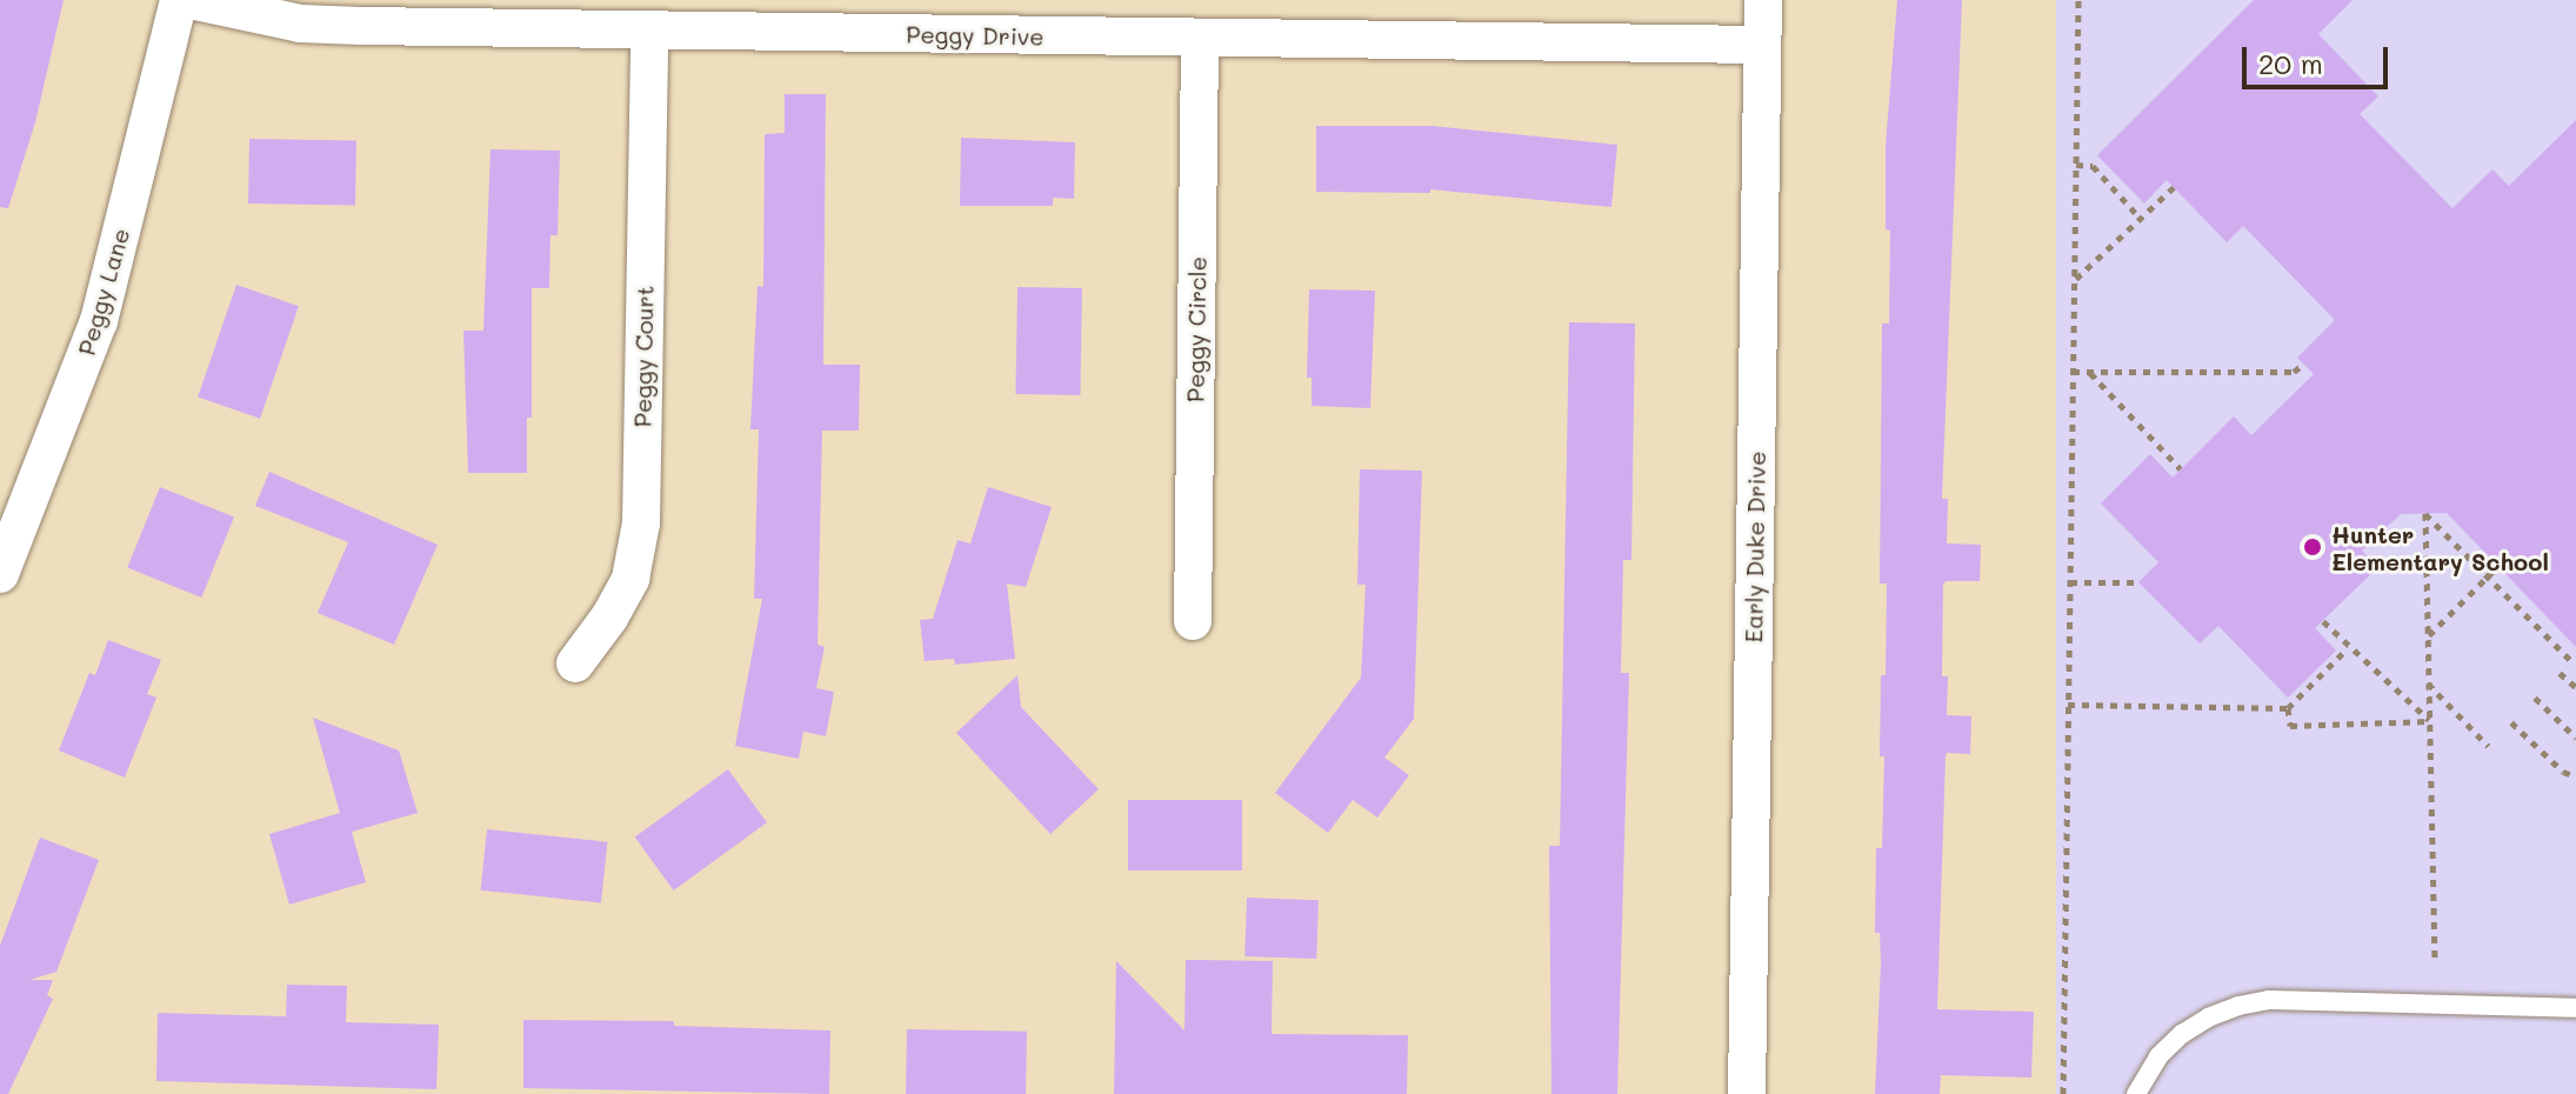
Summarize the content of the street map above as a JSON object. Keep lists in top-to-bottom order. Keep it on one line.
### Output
{"streets":{"street":["Peggy Drive","Peggy Lane","Peggy Circle","Peggy Court","Early Duke Drive"]},"crossings":[["Peggy Drive","Peggy Circle"],["Peggy Drive","Peggy Court"],["Peggy Drive","Early Duke Drive"]],"places":["Hunter Elementary School"],"scale_bar":"20 m"}
